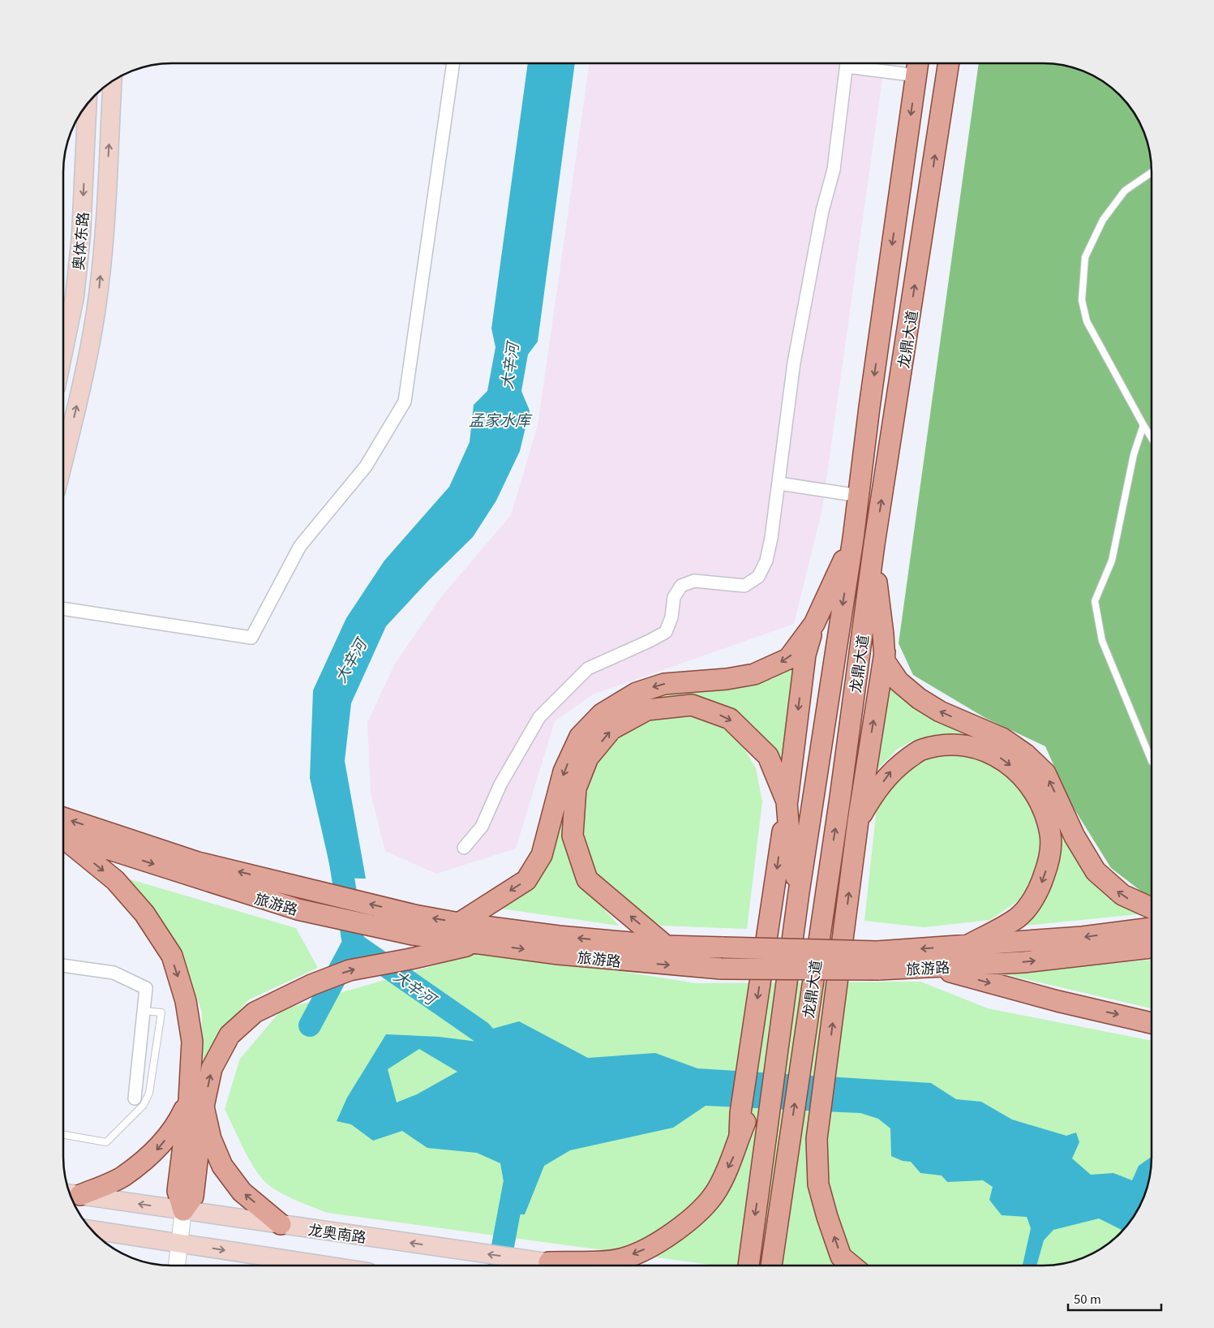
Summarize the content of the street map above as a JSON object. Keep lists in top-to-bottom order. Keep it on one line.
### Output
{"streets":{"main road":["奥体东路","龙鼎大道","旅游路","龙奥南路"]},"water":["大辛河","孟家水库"],"scale_bar":"50 m"}
